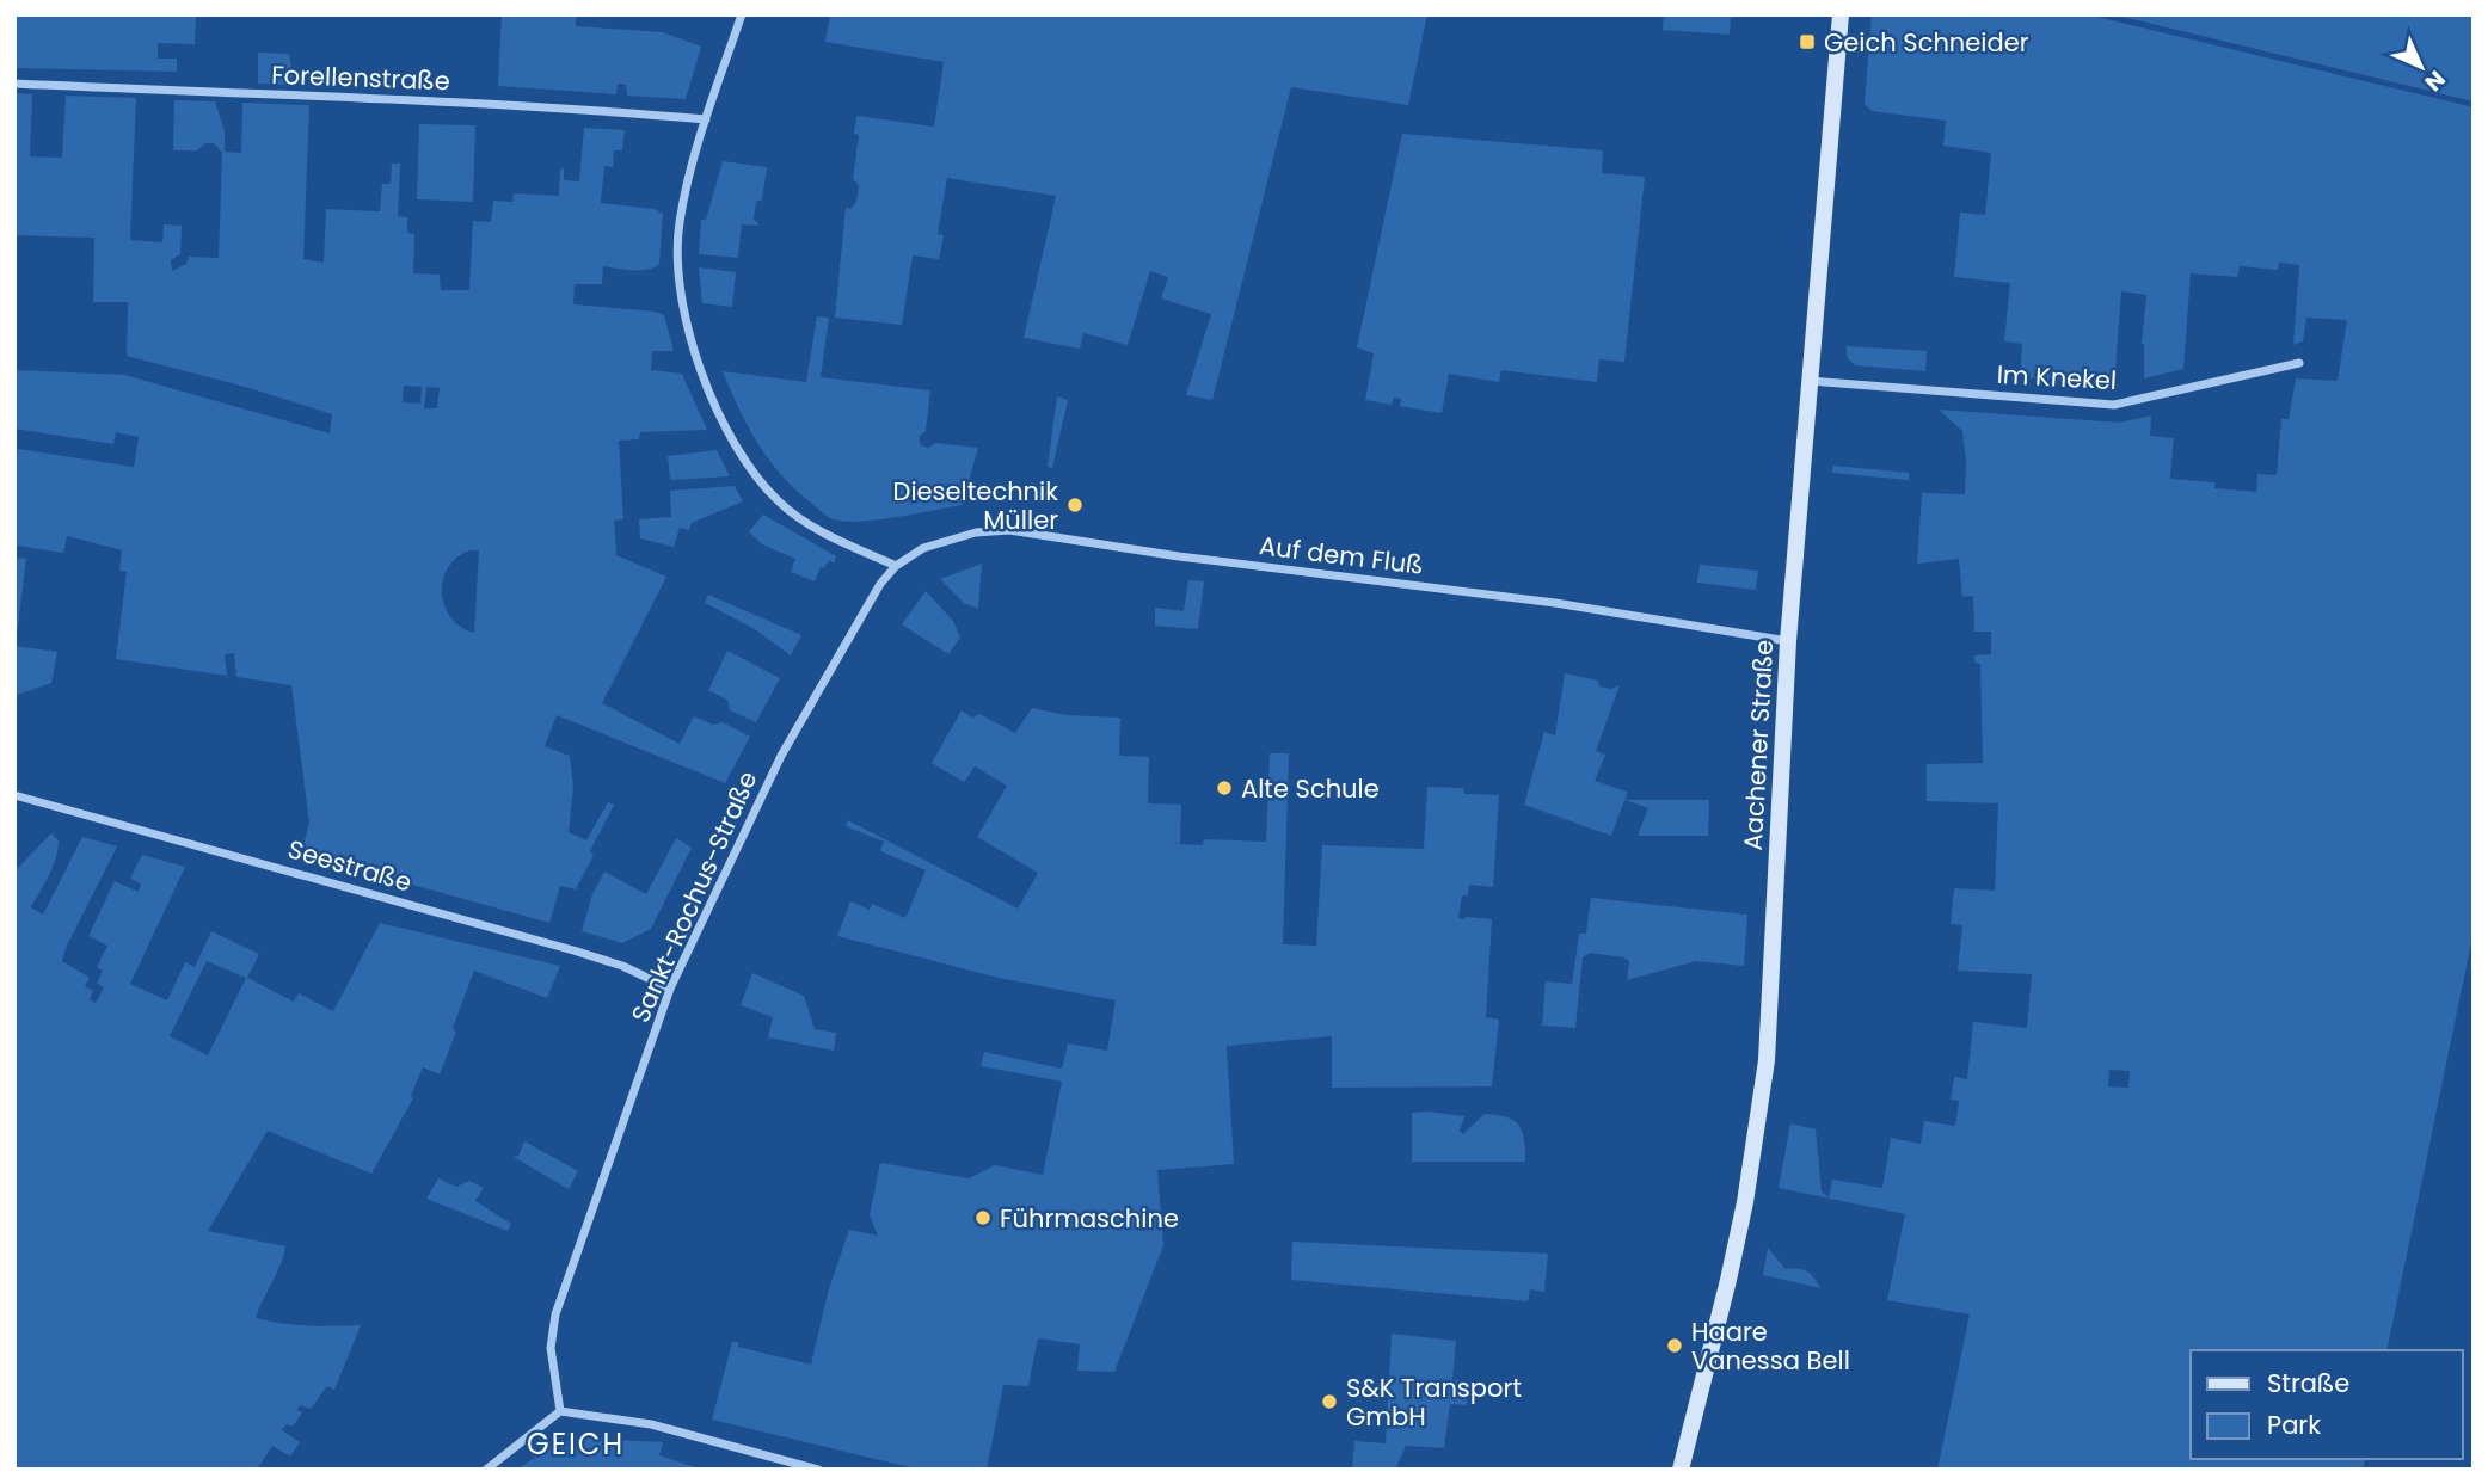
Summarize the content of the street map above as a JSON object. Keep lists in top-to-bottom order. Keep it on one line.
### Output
{"streets":{"street":["Forellenstraße","Im Knekel","Auf dem Fluß","Aachener Straße","Seestraße","Sankt-Rochus-Straße"]},"crossings":[["Im Knekel","Aachener Straße"],["Auf dem Fluß","Aachener Straße"],["Auf dem Fluß","Sankt-Rochus-Straße"],["Seestraße","Sankt-Rochus-Straße"]],"districts":["GEICH"],"places":{"transit":["Geich Schneider"],"other":["Dieseltechnik Müller","Alte Schule","Führmaschine","Haare Vanessa Bell","S&K Transport GmbH"]},"legend":["Straße","Park"],"north":"bottom right"}
